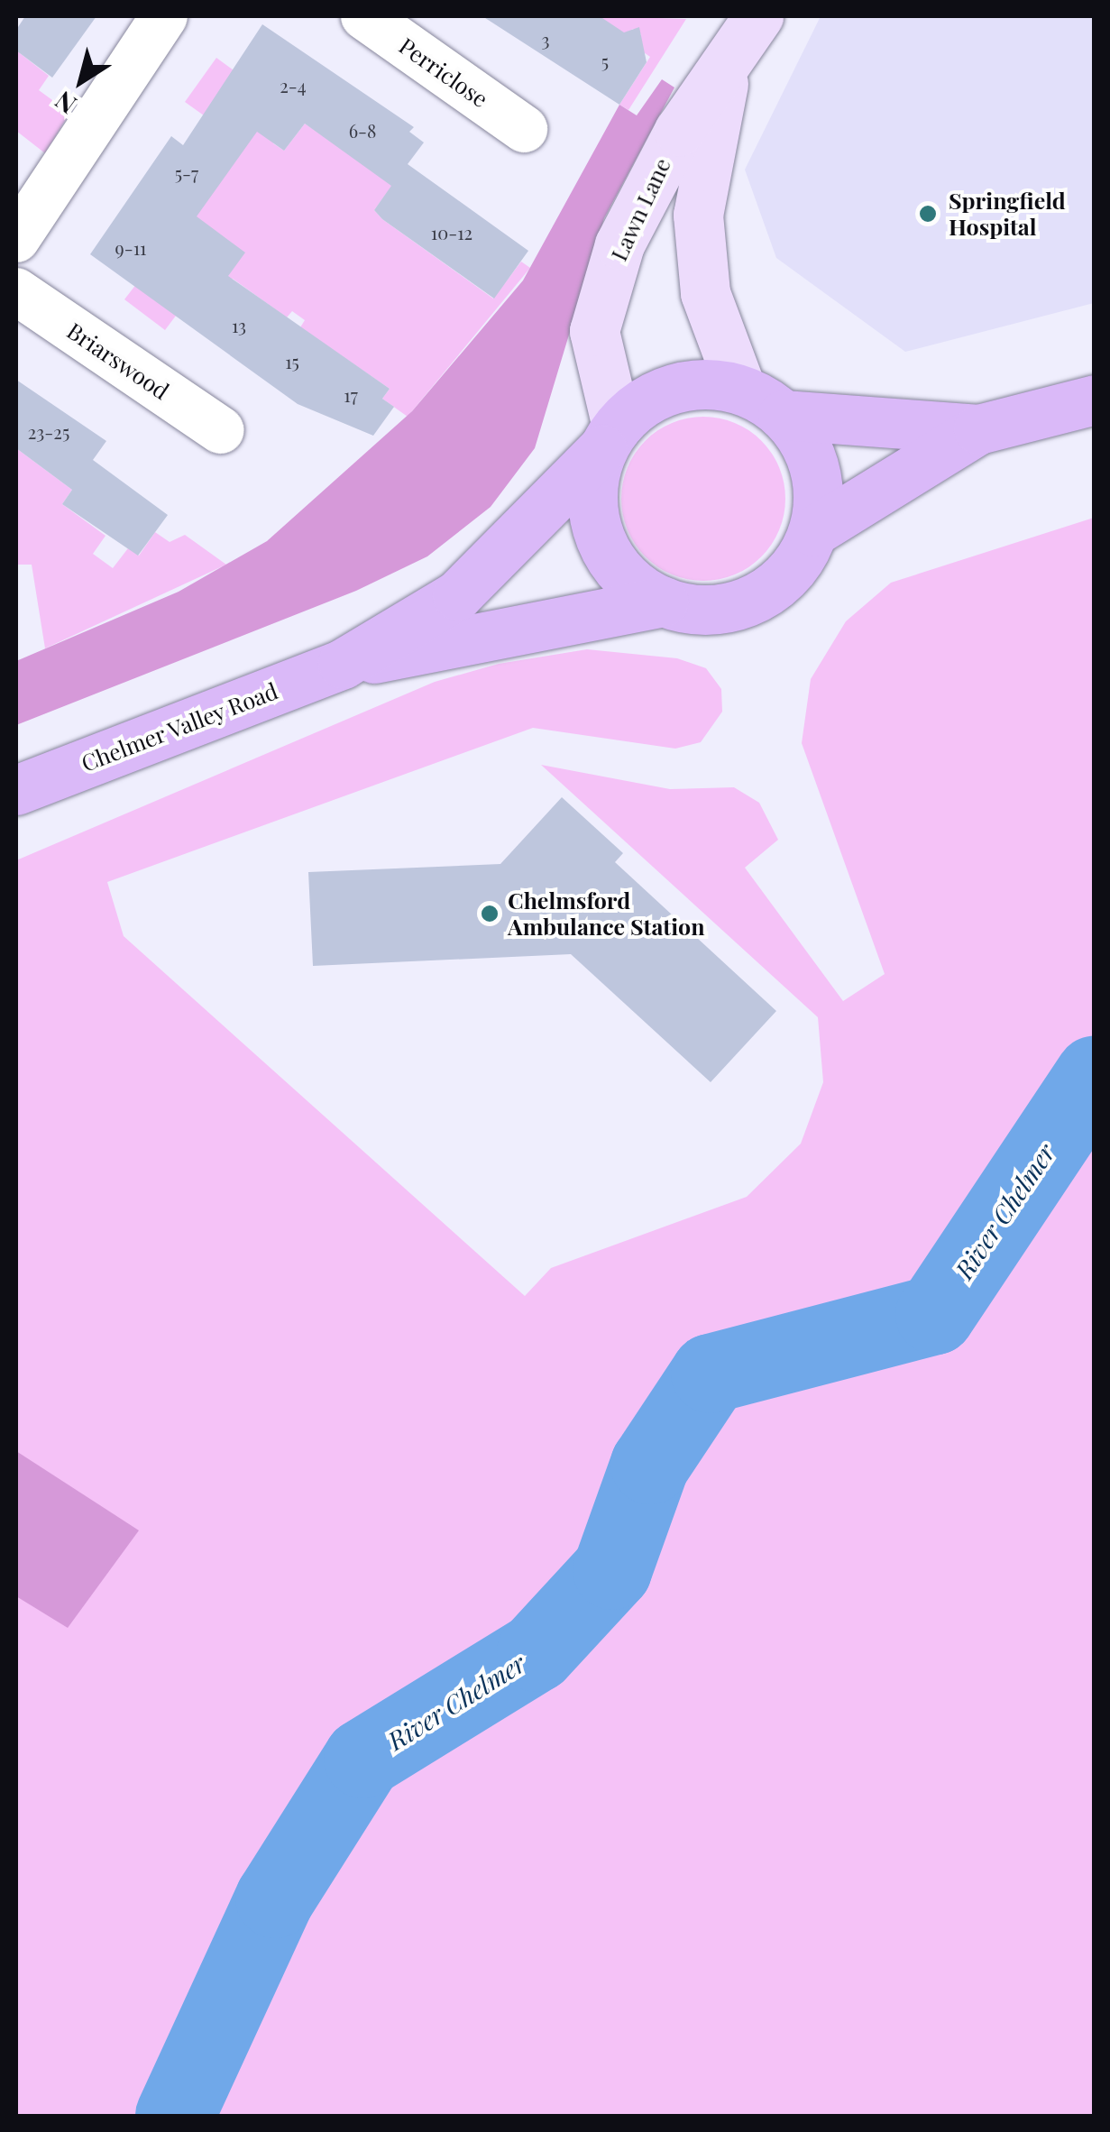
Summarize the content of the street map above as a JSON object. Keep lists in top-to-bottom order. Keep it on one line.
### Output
{"streets":{"main road":["Chelmer Valley Road"],"street":["Perriclose","Lawn Lane","Briarswood"]},"crossings":[["Lawn Lane","Chelmer Valley Road"]],"water":["River Chelmer"],"places":["Springfield Hospital","Chelmsford Ambulance Station"],"house_numbers":["3","5","2-4","6-8","5-7","10-12","9-11","13","15","17","23-25"],"north":"bottom left"}
